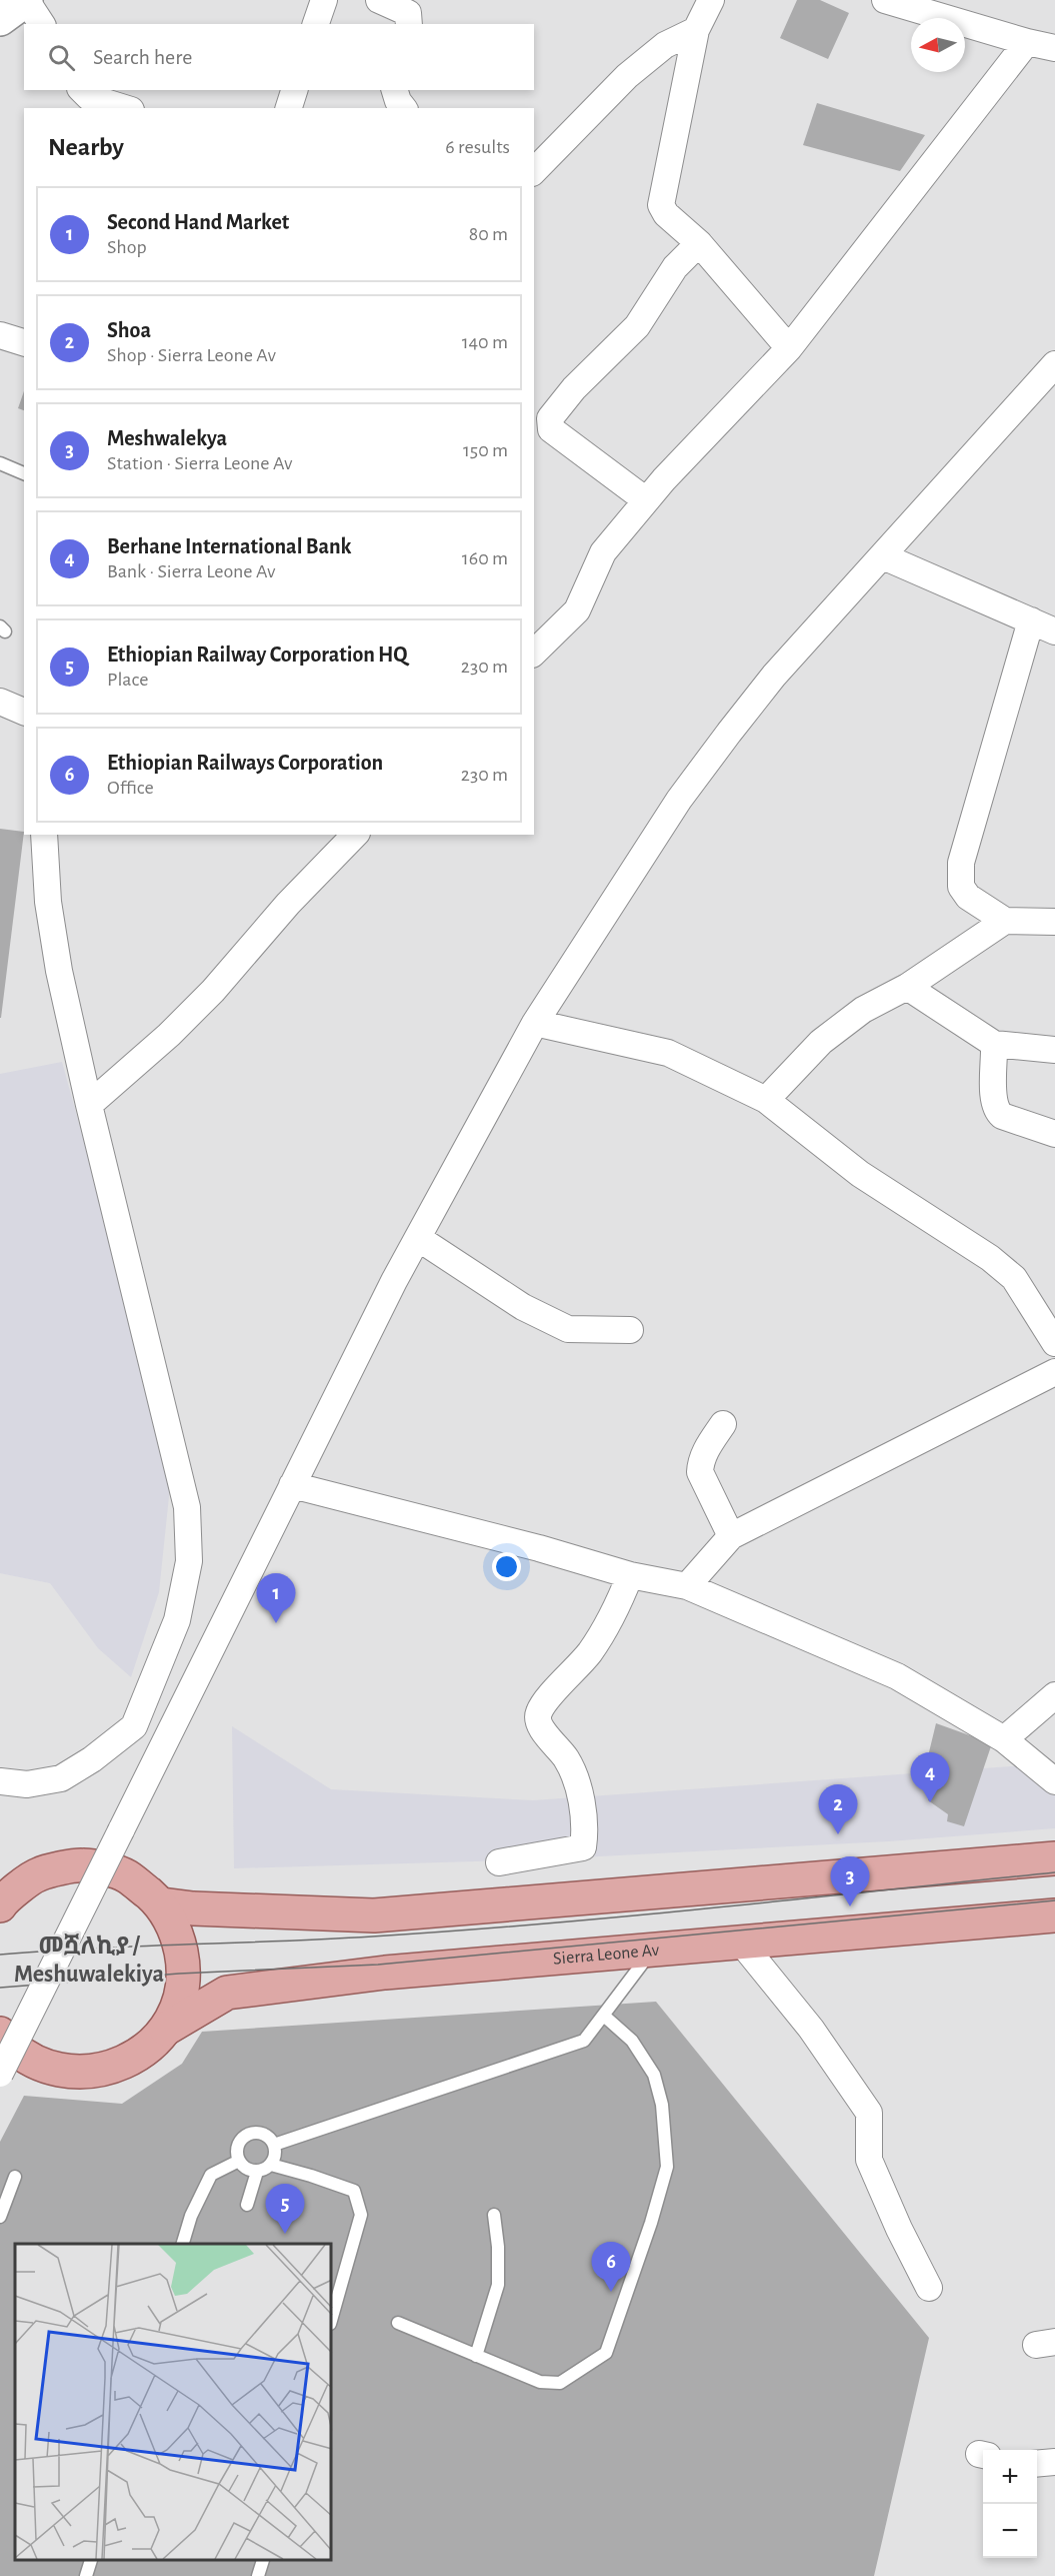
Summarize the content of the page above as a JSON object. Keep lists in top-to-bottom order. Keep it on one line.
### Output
{"streets":{"main road":["Sierra Leone Av"]},"districts":["መሿለኪያ / Meshuwalekiya"],"north":"left","page":{"search":"Search here","heading":["Nearby","6 results"],"list":[{"mark":"1","name":"Second Hand Market","note":"Shop","value":"80 m"},{"mark":"2","name":"Shoa","note":"Shop · Sierra Leone Av","value":"140 m"},{"mark":"3","name":"Meshwalekya","note":"Station · Sierra Leone Av","value":"150 m"},{"mark":"4","name":"Berhane International Bank","note":"Bank · Sierra Leone Av","value":"160 m"},{"mark":"5","name":"Ethiopian Railway Corporation HQ","note":"Place","value":"230 m"},{"mark":"6","name":"Ethiopian Railways Corporation","note":"Office","value":"230 m"}],"pins":["1","4","2","3","5","6"],"map_buttons":["+","−"]}}
